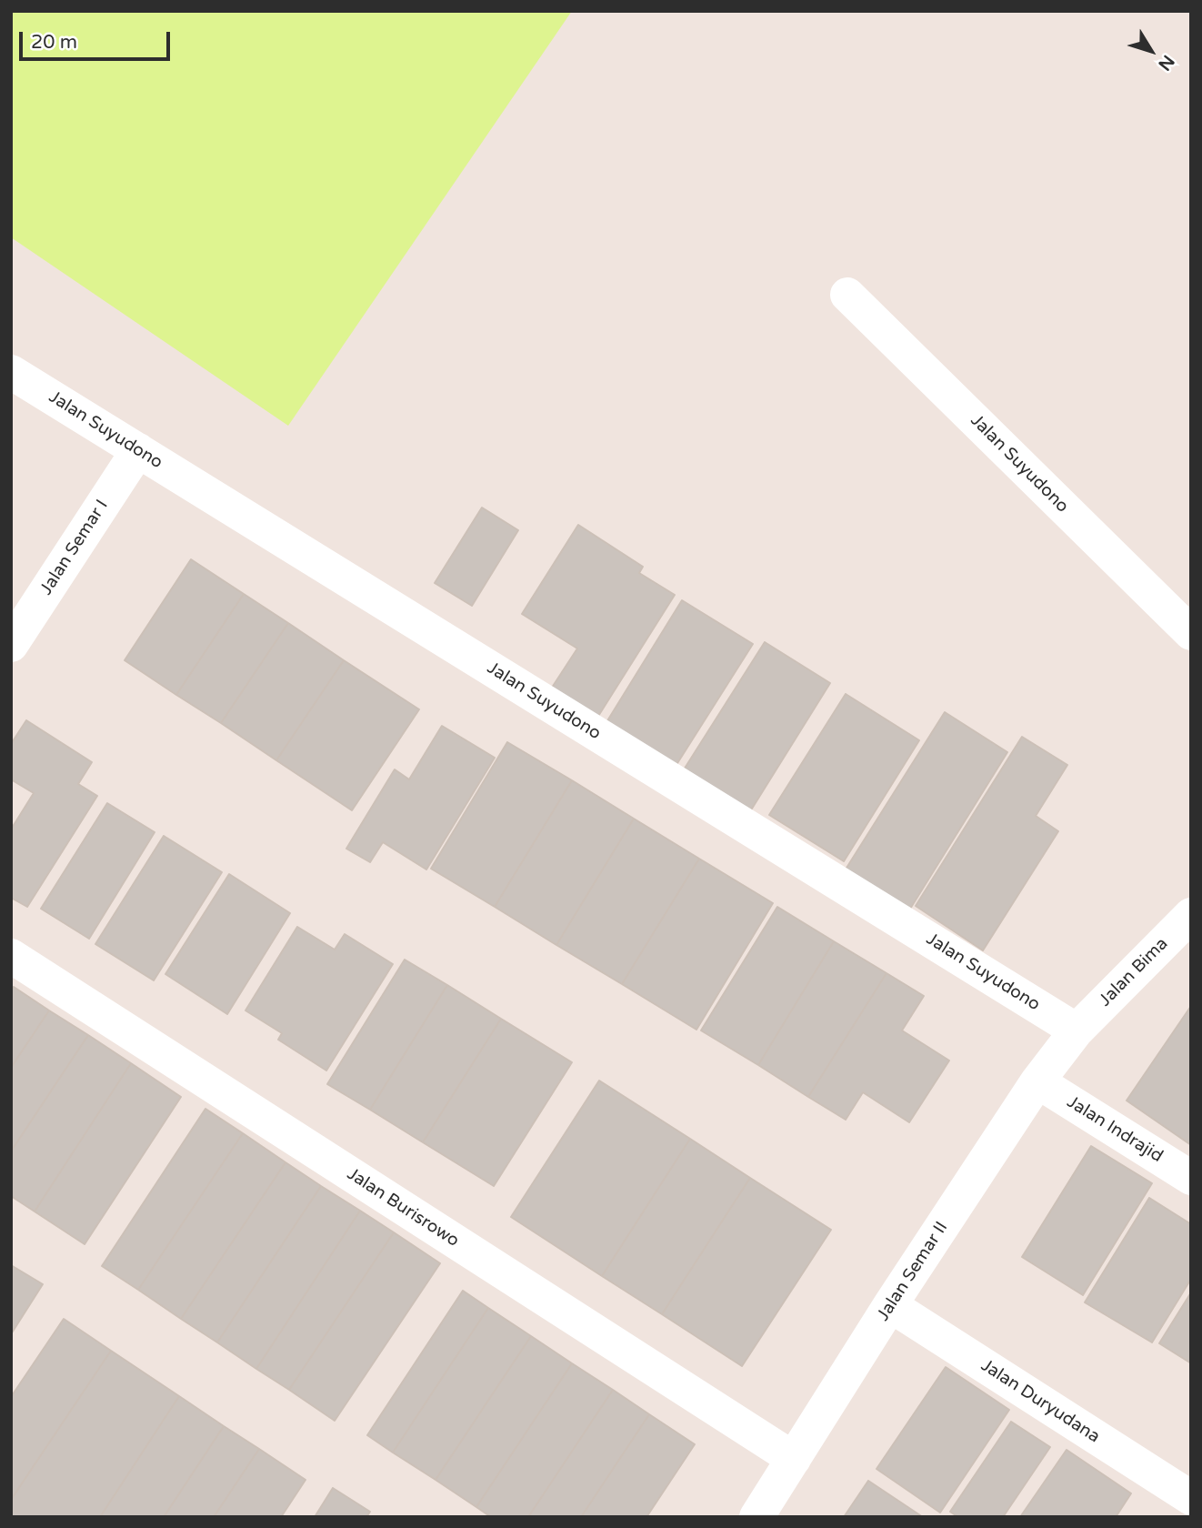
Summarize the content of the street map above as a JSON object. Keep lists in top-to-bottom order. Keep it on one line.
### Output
{"streets":{"street":["Jalan Suyudono","Jalan Semar I","Jalan Bima","Jalan Indrajid","Jalan Burisrowo","Jalan Semar II","Jalan Duryudana"]},"crossings":[["Jalan Suyudono","Jalan Semar I"],["Jalan Suyudono","Jalan Bima"],["Jalan Suyudono","Jalan Semar II"],["Jalan Bima","Jalan Semar II"],["Jalan Indrajid","Jalan Semar II"],["Jalan Burisrowo","Jalan Semar II"],["Jalan Semar II","Jalan Duryudana"]],"scale_bar":"20 m","north":"bottom right"}
